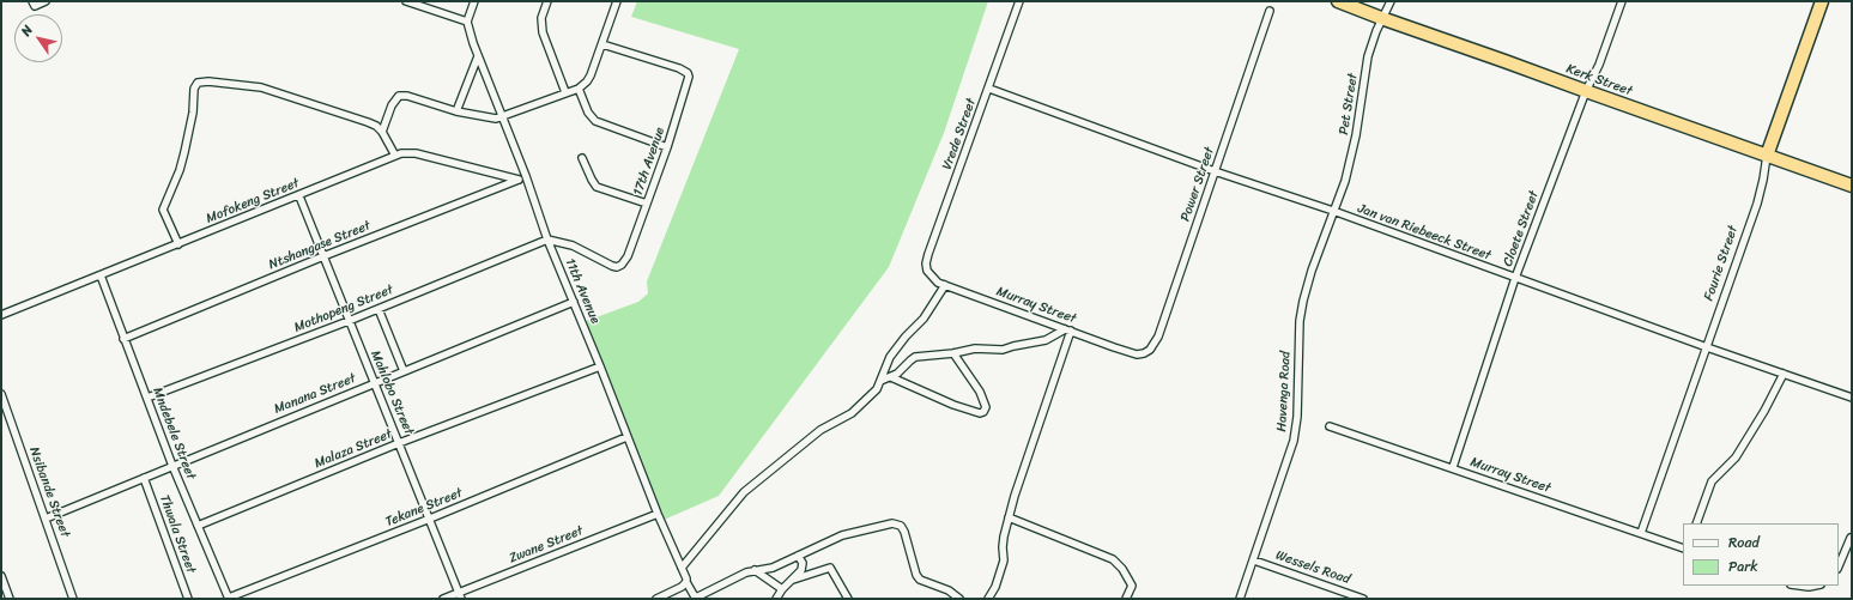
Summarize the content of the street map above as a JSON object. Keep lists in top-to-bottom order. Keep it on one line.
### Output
{"streets":{"highway":["Kerk Street","Fourie Street"],"street":["Pet Street","Vrede Street","17th Avenue","Power Street","Mofokeng Street","Cloete Street","Jan van Riebeeck Street","Ntshangase Street","11th Avenue","Murray Street","Mothopeng Street","Havenga Road","Mahlobo Street","Manana Street","Mndebele Street","Malaza Street","Nsibande Street","Tekane Street","Thwala Street","Zwane Street","Wessels Road"]},"crossings":[["Kerk Street","Pet Street"],["Kerk Street","Cloete Street"],["Kerk Street","Fourie Street"],["Pet Street","Jan van Riebeeck Street"],["Pet Street","Havenga Road"],["Vrede Street","Jan van Riebeeck Street"],["Vrede Street","Murray Street"],["17th Avenue","11th Avenue"],["17th Avenue","Mothopeng Street"],["Power Street","Jan van Riebeeck Street"],["Power Street","Murray Street"],["Mofokeng Street","Ntshangase Street"],["Mofokeng Street","Mahlobo Street"],["Mofokeng Street","Mndebele Street"],["Cloete Street","Jan van Riebeeck Street"],["Cloete Street","Murray Street"],["Jan van Riebeeck Street","Fourie Street"],["Jan van Riebeeck Street","Havenga Road"],["Ntshangase Street","11th Avenue"],["Ntshangase Street","Mahlobo Street"],["Ntshangase Street","Mndebele Street"],["Fourie Street","Murray Street"],["11th Avenue","Mothopeng Street"],["11th Avenue","Manana Street"],["11th Avenue","Malaza Street"],["11th Avenue","Tekane Street"],["11th Avenue","Zwane Street"],["Mothopeng Street","Mahlobo Street"],["Mothopeng Street","Mndebele Street"],["Havenga Road","Wessels Road"],["Mahlobo Street","Manana Street"],["Mahlobo Street","Malaza Street"],["Mahlobo Street","Tekane Street"],["Mahlobo Street","Zwane Street"],["Manana Street","Mndebele Street"],["Manana Street","Nsibande Street"],["Manana Street","Thwala Street"],["Mndebele Street","Malaza Street"],["Mndebele Street","Tekane Street"]],"legend":["Road","Park"],"north":"top left"}
